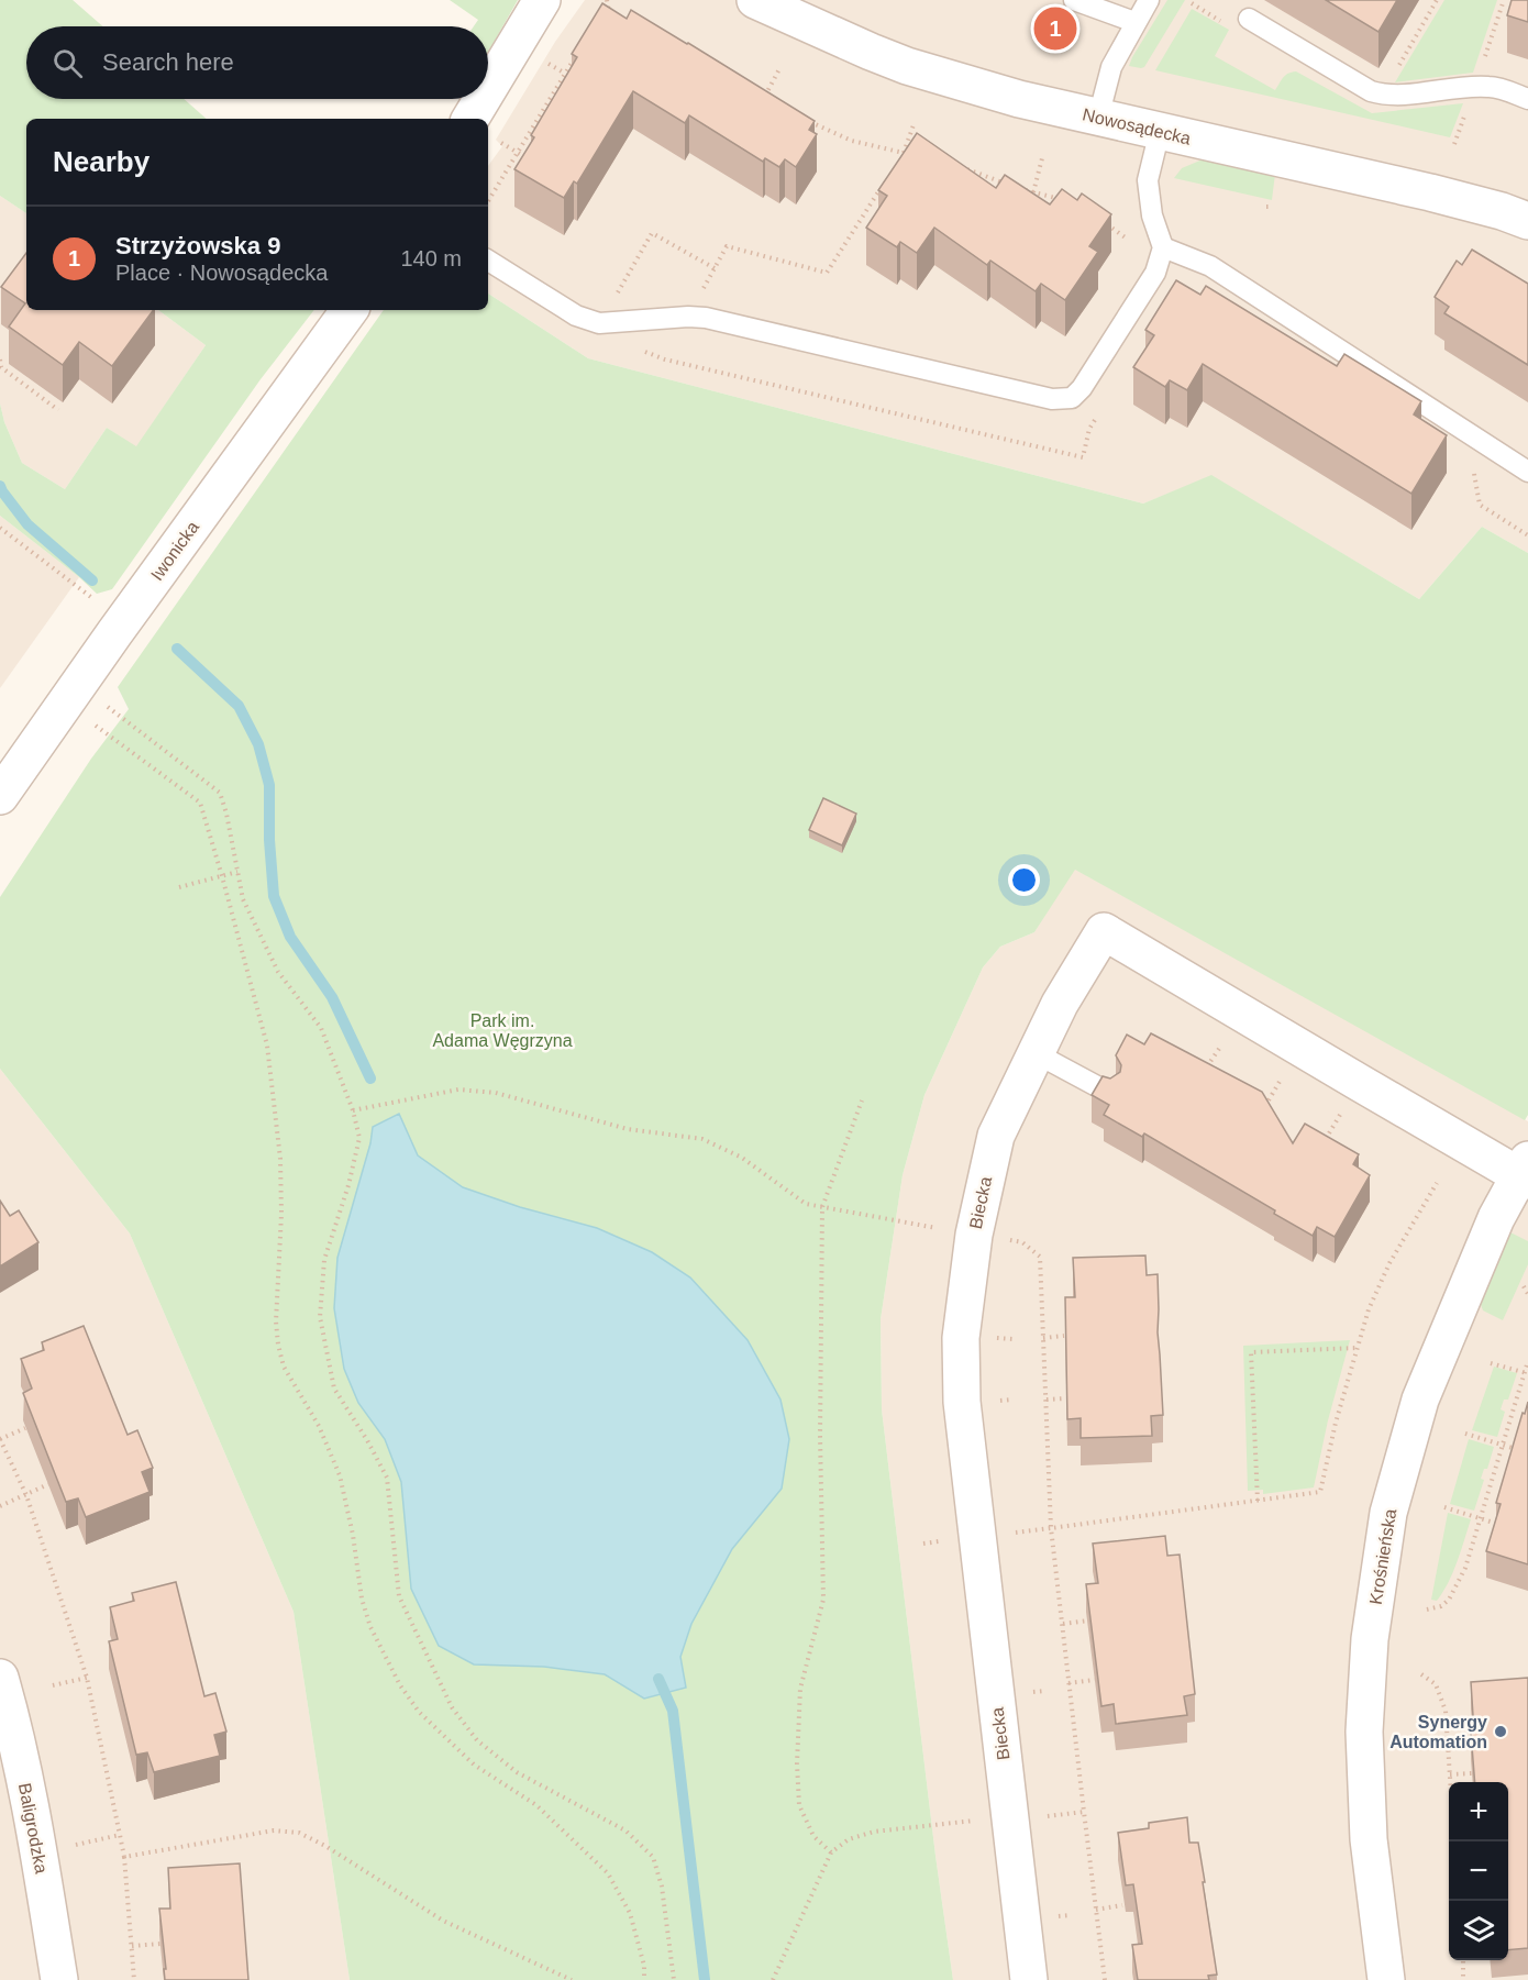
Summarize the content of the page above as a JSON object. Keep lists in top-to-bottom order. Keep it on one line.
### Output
{"streets":{"street":["Nowosądecka","Iwonicka","Biecka","Krośnieńska","Baligrodzka"]},"crossings":[["Biecka","Krośnieńska"]],"parks":["Park im. Adama Węgrzyna"],"places":["Synergy Automation"],"page":{"pins":"1","search":"Search here","heading":"Nearby","list":[{"mark":"1","name":"Strzyżowska 9","note":"Place · Nowosądecka","value":"140 m"}],"map_buttons":["+","−"]}}
